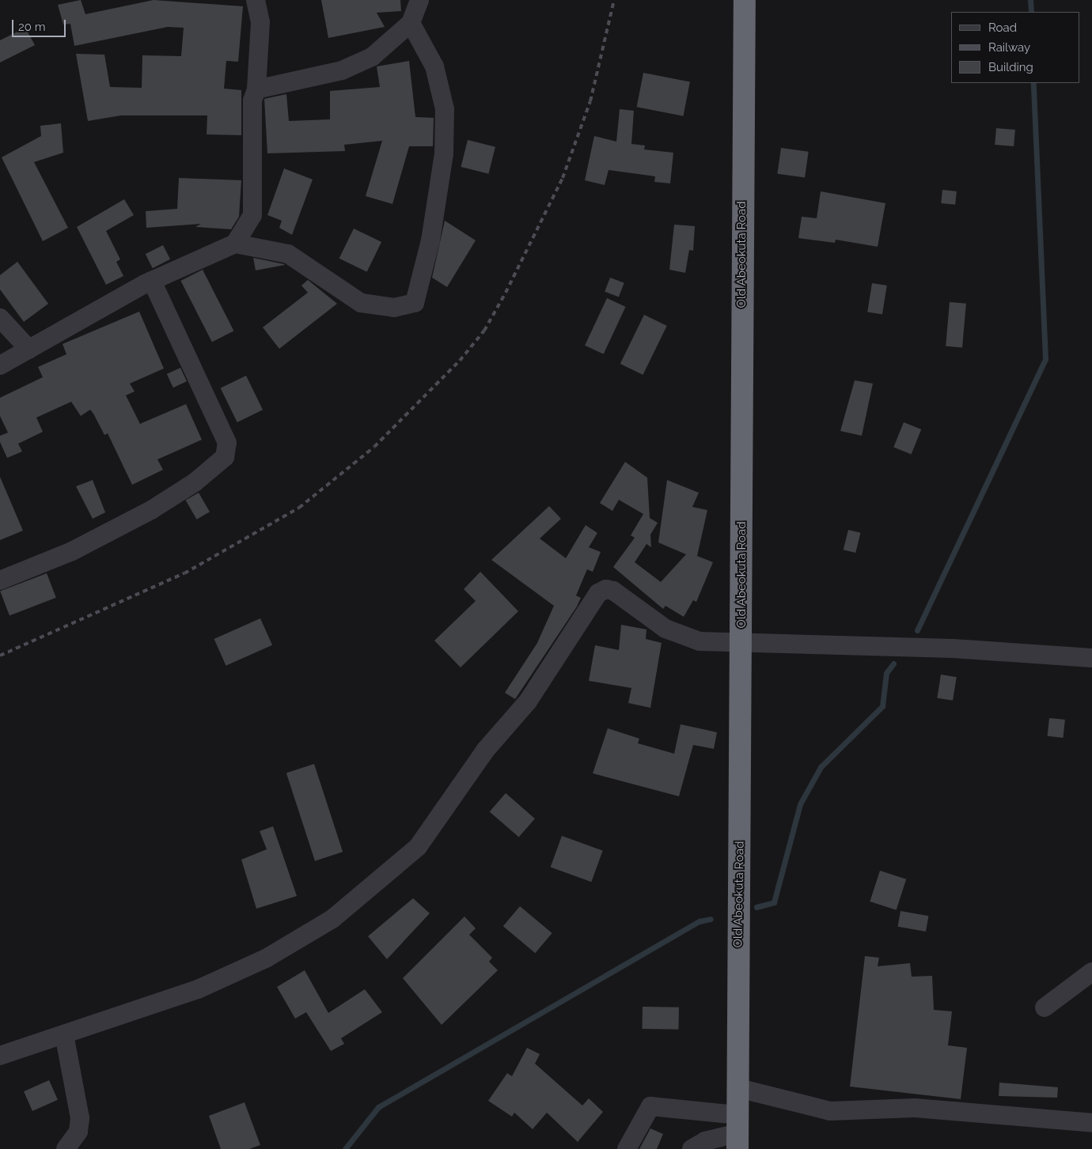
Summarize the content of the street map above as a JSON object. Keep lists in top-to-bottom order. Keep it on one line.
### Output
{"streets":{"highway":["Old Abeokuta Road"]},"legend":["Road","Railway","Building"],"scale_bar":"20 m"}
